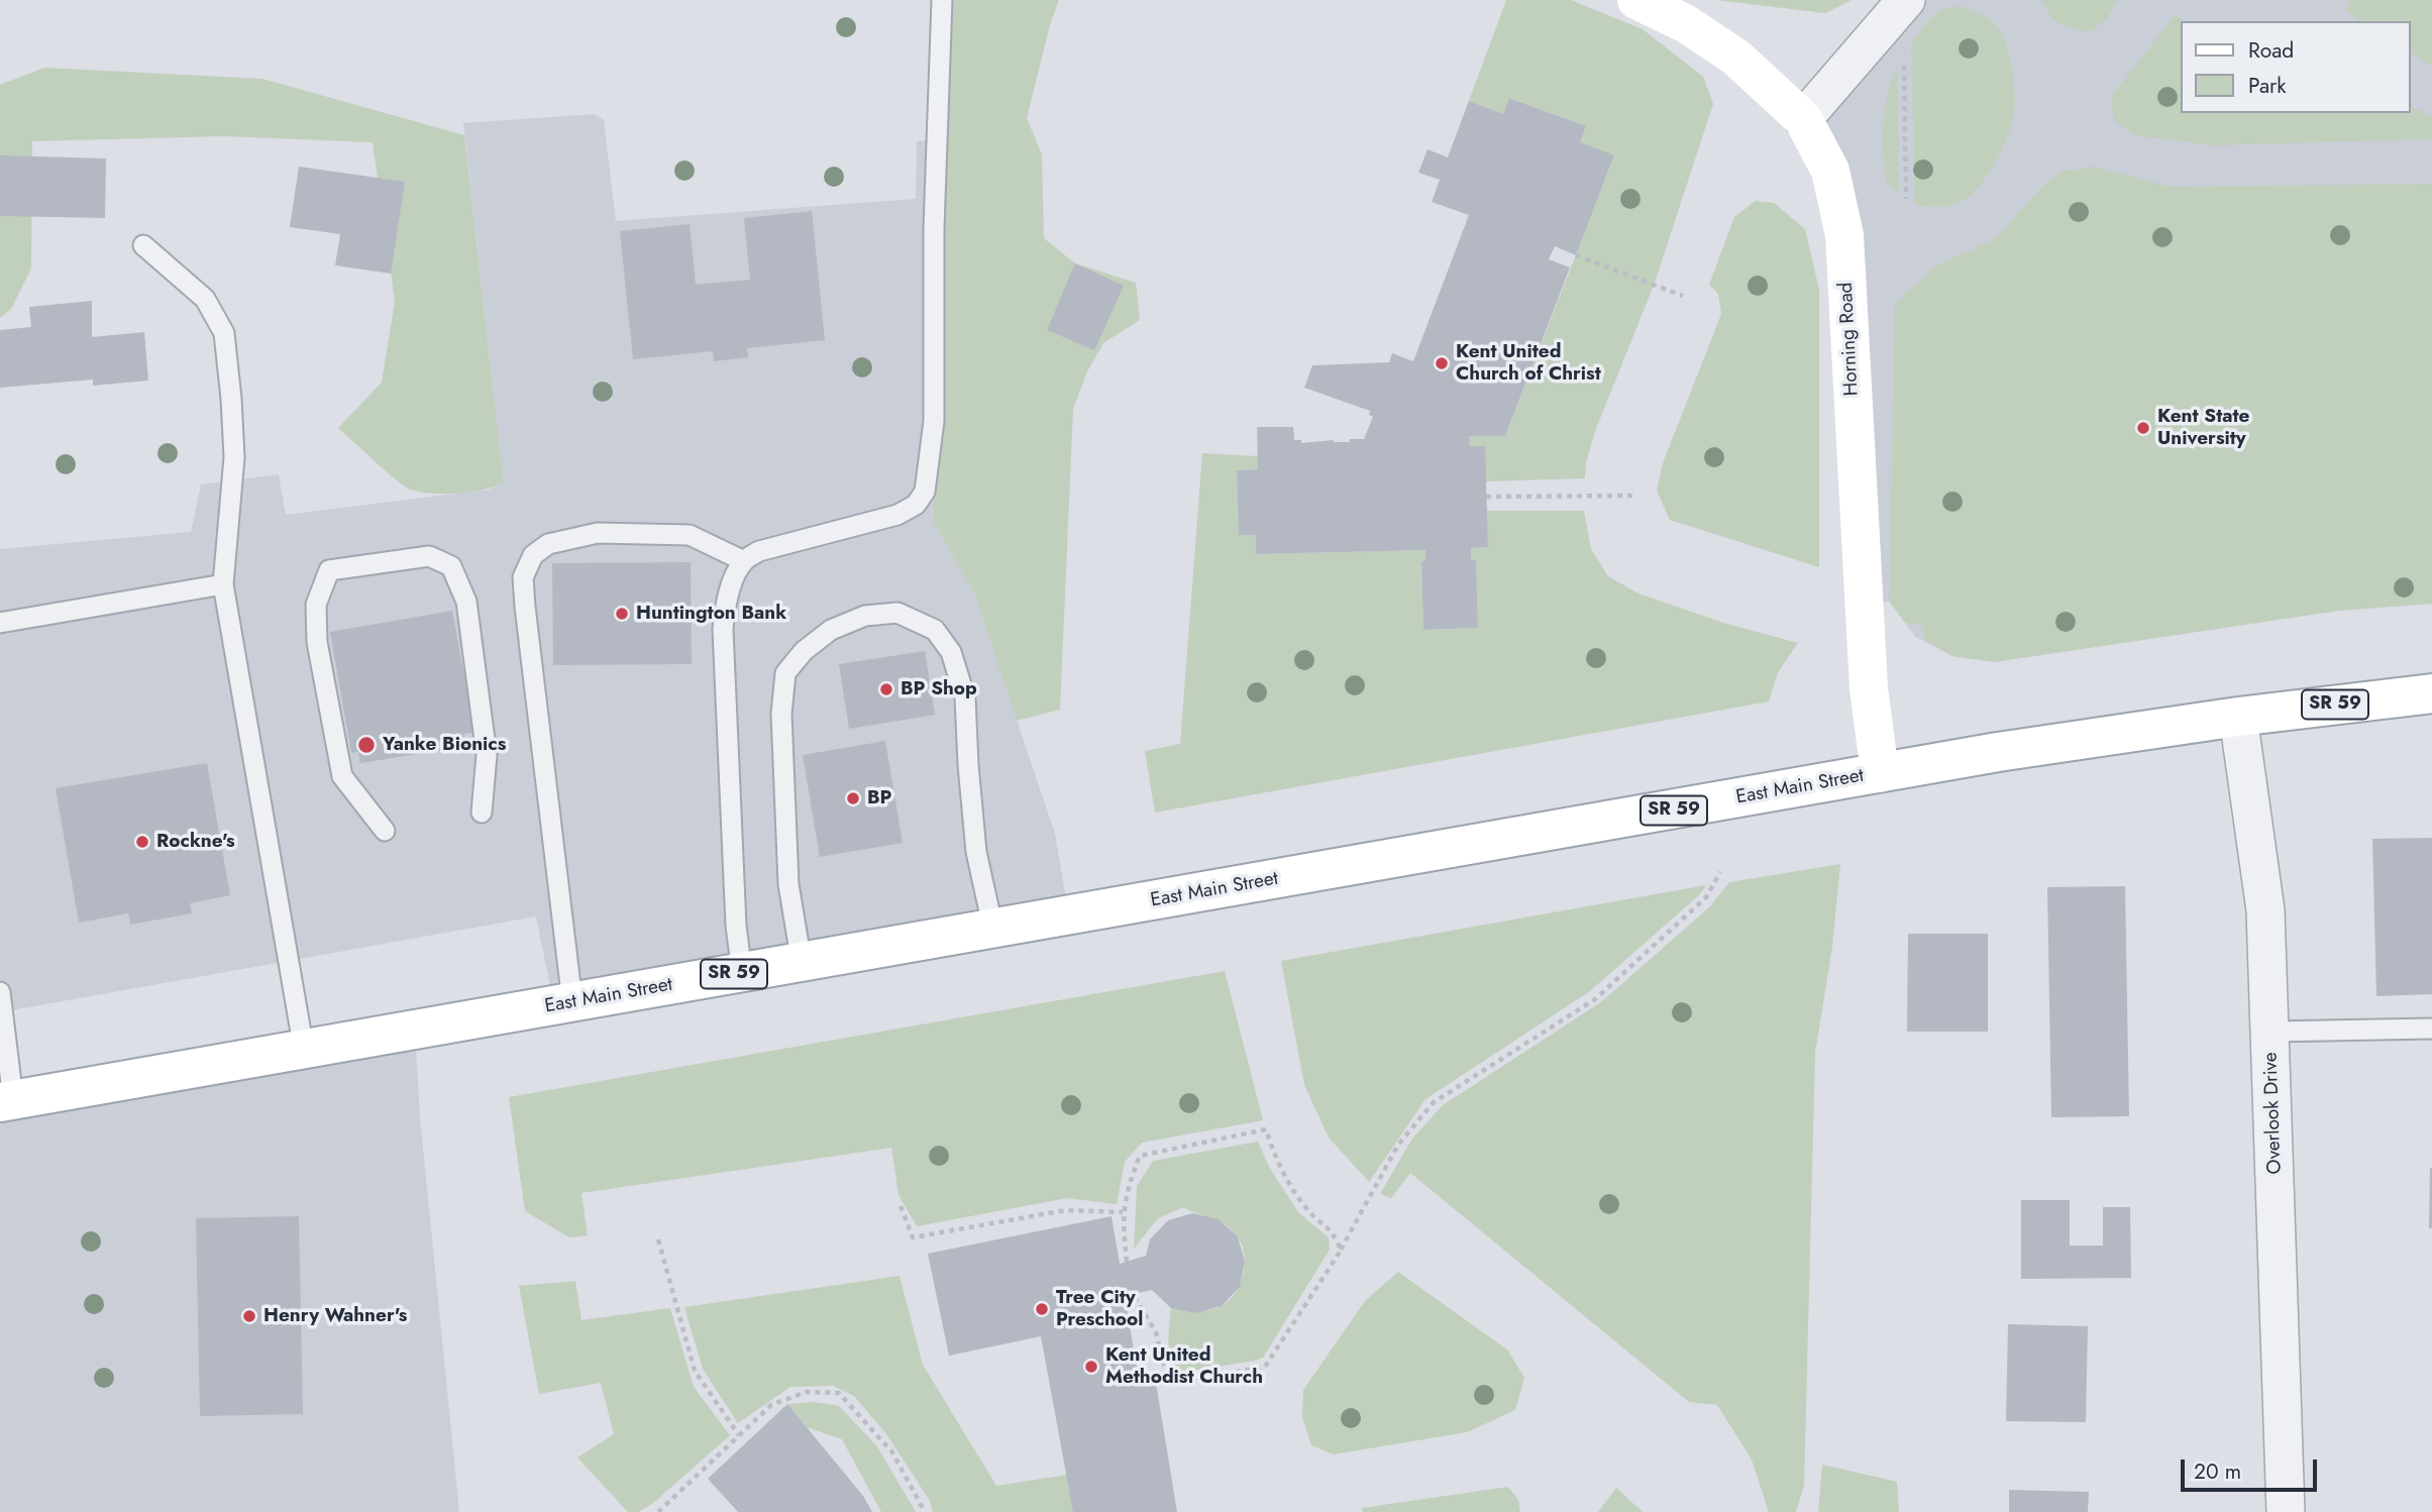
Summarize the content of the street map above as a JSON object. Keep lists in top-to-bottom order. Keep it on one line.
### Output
{"streets":{"main road":["Horning Road","SR 59","East Main Street"],"street":["Overlook Drive"]},"crossings":[["Horning Road","East Main Street"],["East Main Street","Overlook Drive"]],"places":["Kent United Church of Christ","Kent State University","Huntington Bank","BP Shop","Yanke Bionics","BP","Rockne's","Tree City Preschool","Henry Wahner's","Kent United Methodist Church"],"legend":["Road","Park"],"scale_bar":"20 m"}
